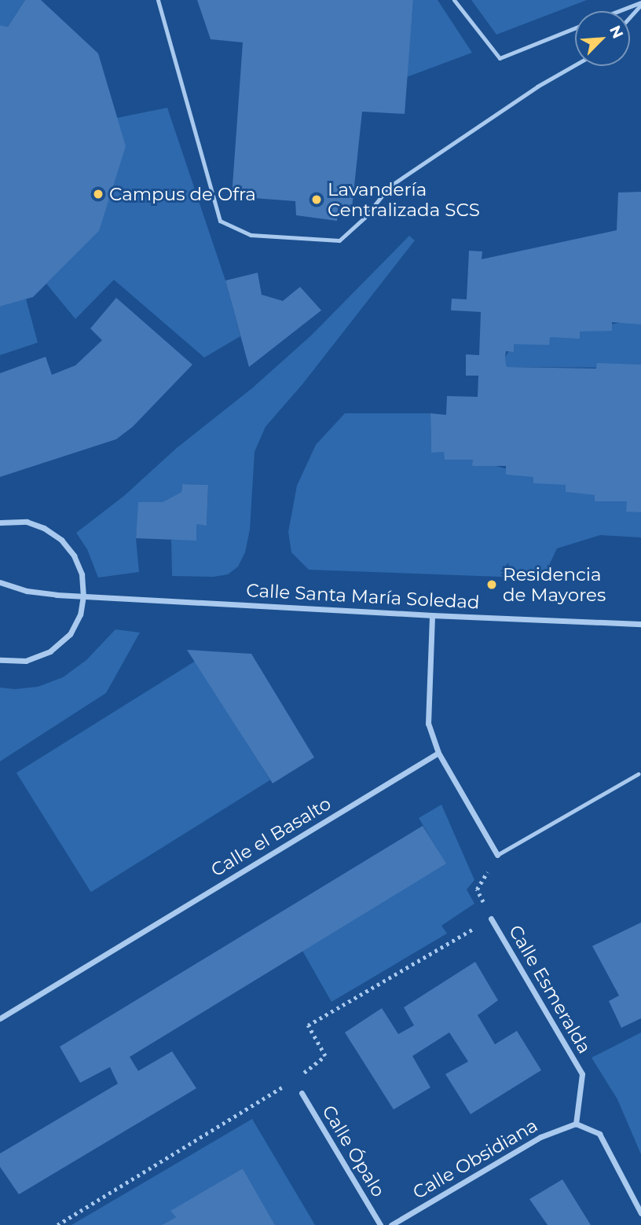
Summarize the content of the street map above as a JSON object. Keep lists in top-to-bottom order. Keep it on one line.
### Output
{"streets":{"street":["Calle Santa María Soledad","Calle el Basalto","Calle Esmeralda","Calle Ópalo","Calle Obsidiana"]},"crossings":[["Calle Esmeralda","Calle Obsidiana"]],"places":["Campus de Ofra","Lavandería Centralizada SCS","Residencia de Mayores"],"north":"top right"}
